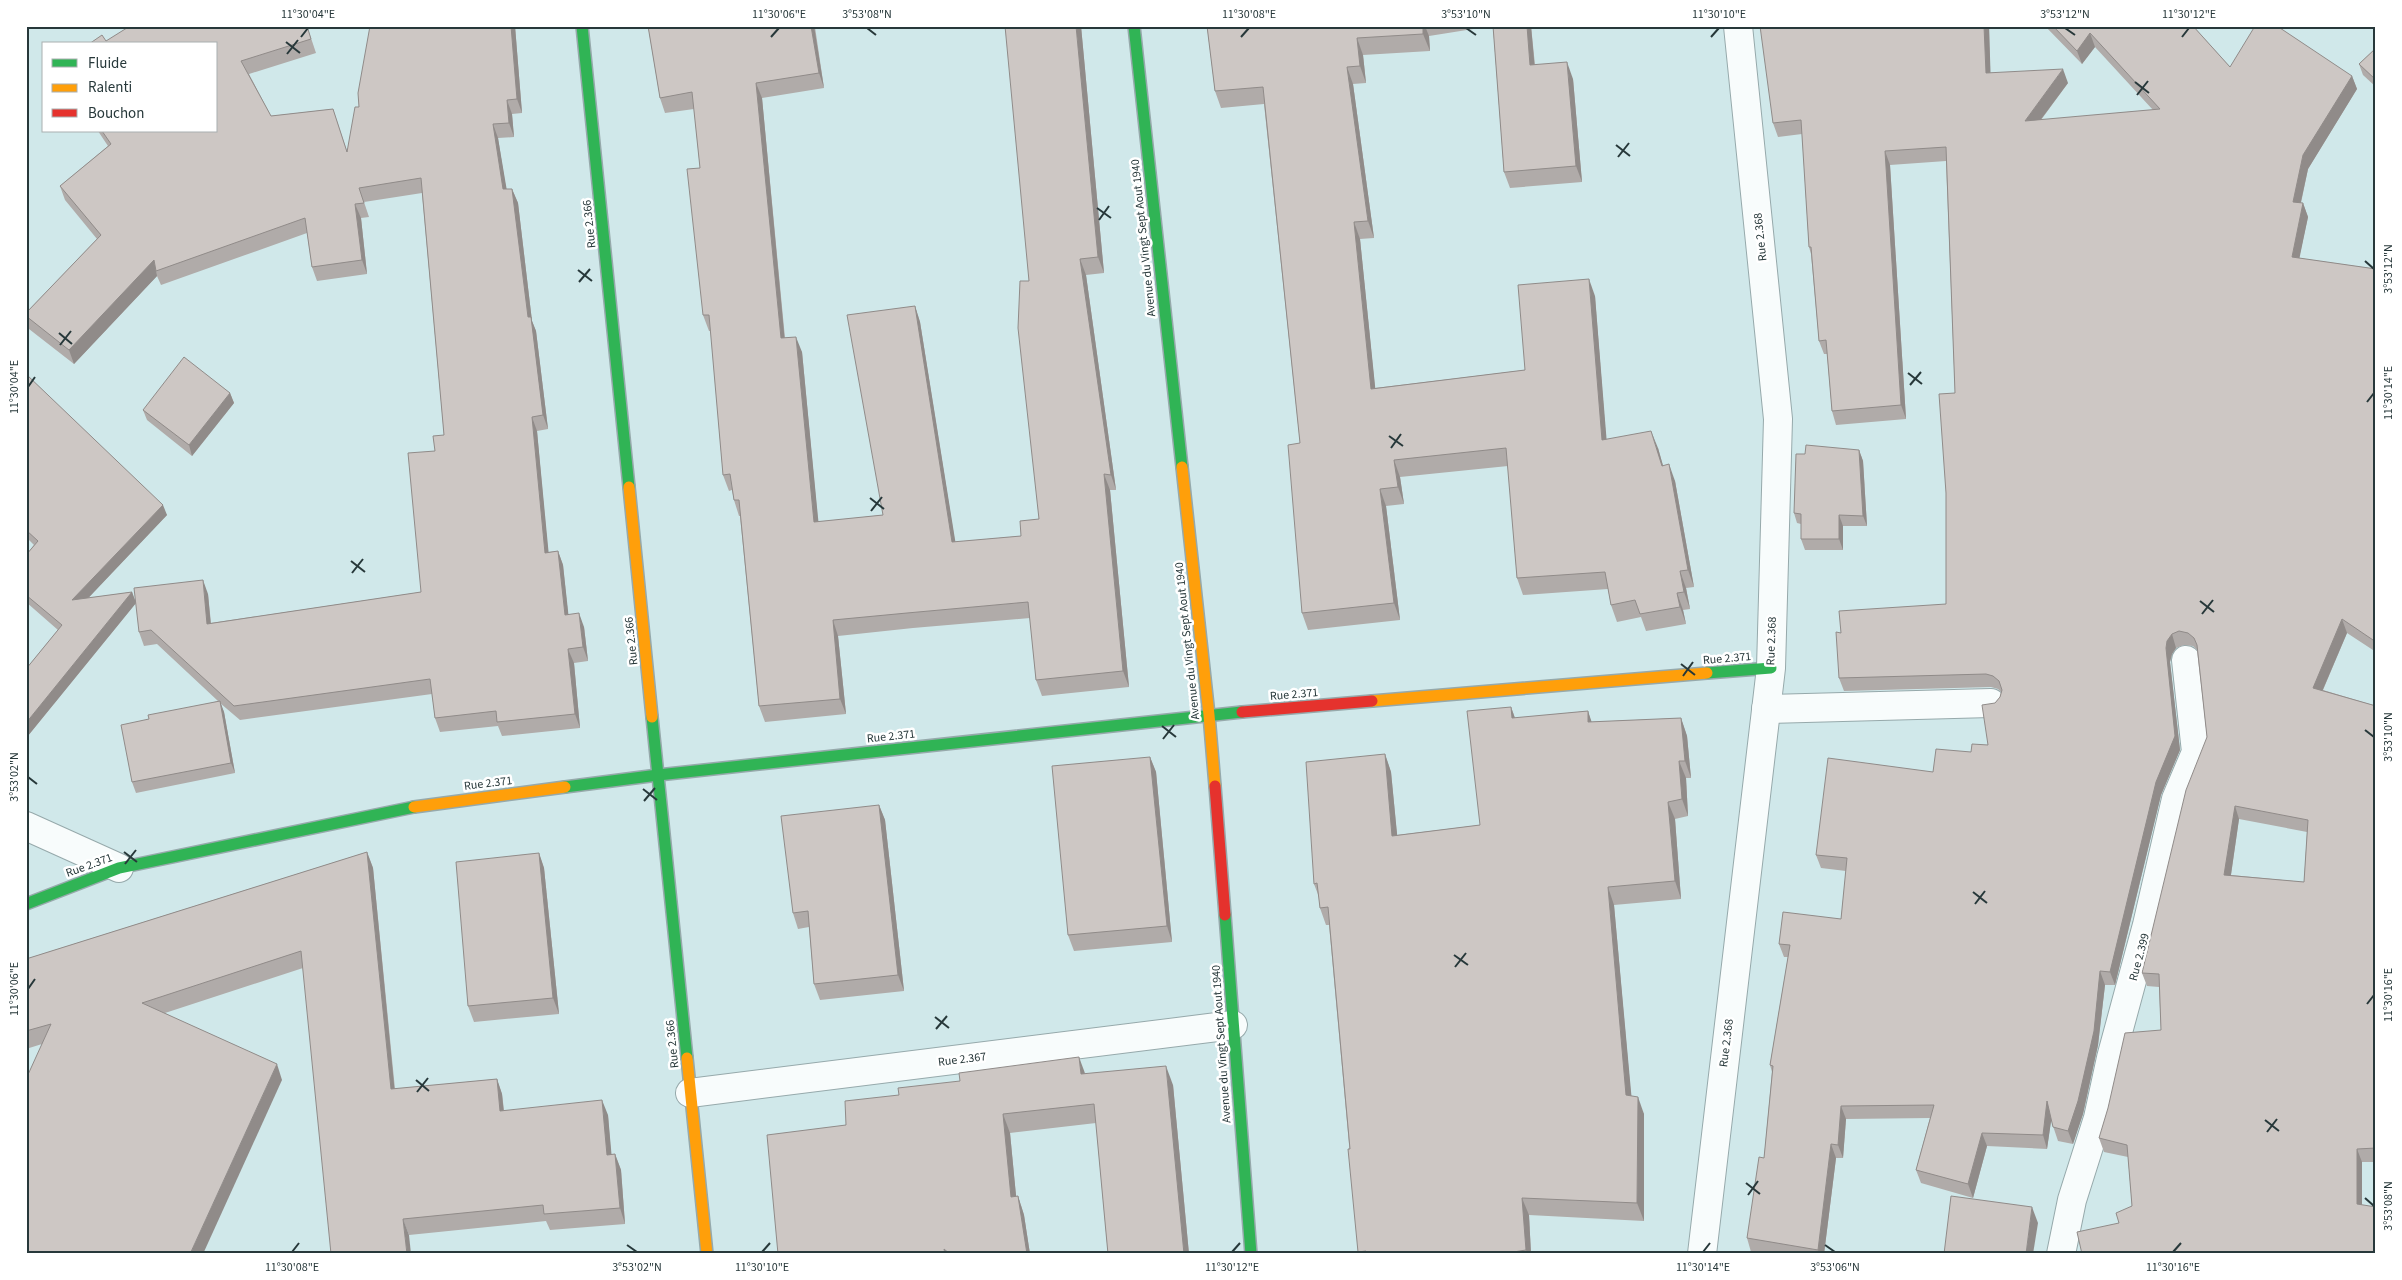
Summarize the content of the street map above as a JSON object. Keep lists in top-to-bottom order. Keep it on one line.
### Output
{"streets":{"street":["Rue 2.366","Rue 2.368","Avenue du Vingt Sept Aout 1940","Rue 2.371","Rue 2.399","Rue 2.367"]},"crossings":[["Rue 2.366","Rue 2.371"],["Rue 2.366","Rue 2.367"],["Rue 2.368","Rue 2.371"],["Avenue du Vingt Sept Aout 1940","Rue 2.371"],["Avenue du Vingt Sept Aout 1940","Rue 2.367"]],"legend":["Fluide","Ralenti","Bouchon"],"coordinates":["11°30'04\"E","11°30'06\"E","3°53'08\"N","11°30'08\"E","3°53'10\"N","11°30'10\"E","3°53'12\"N","11°30'12\"E","11°30'14\"E","3°53'02\"N","11°30'16\"E","3°53'06\"N"]}
